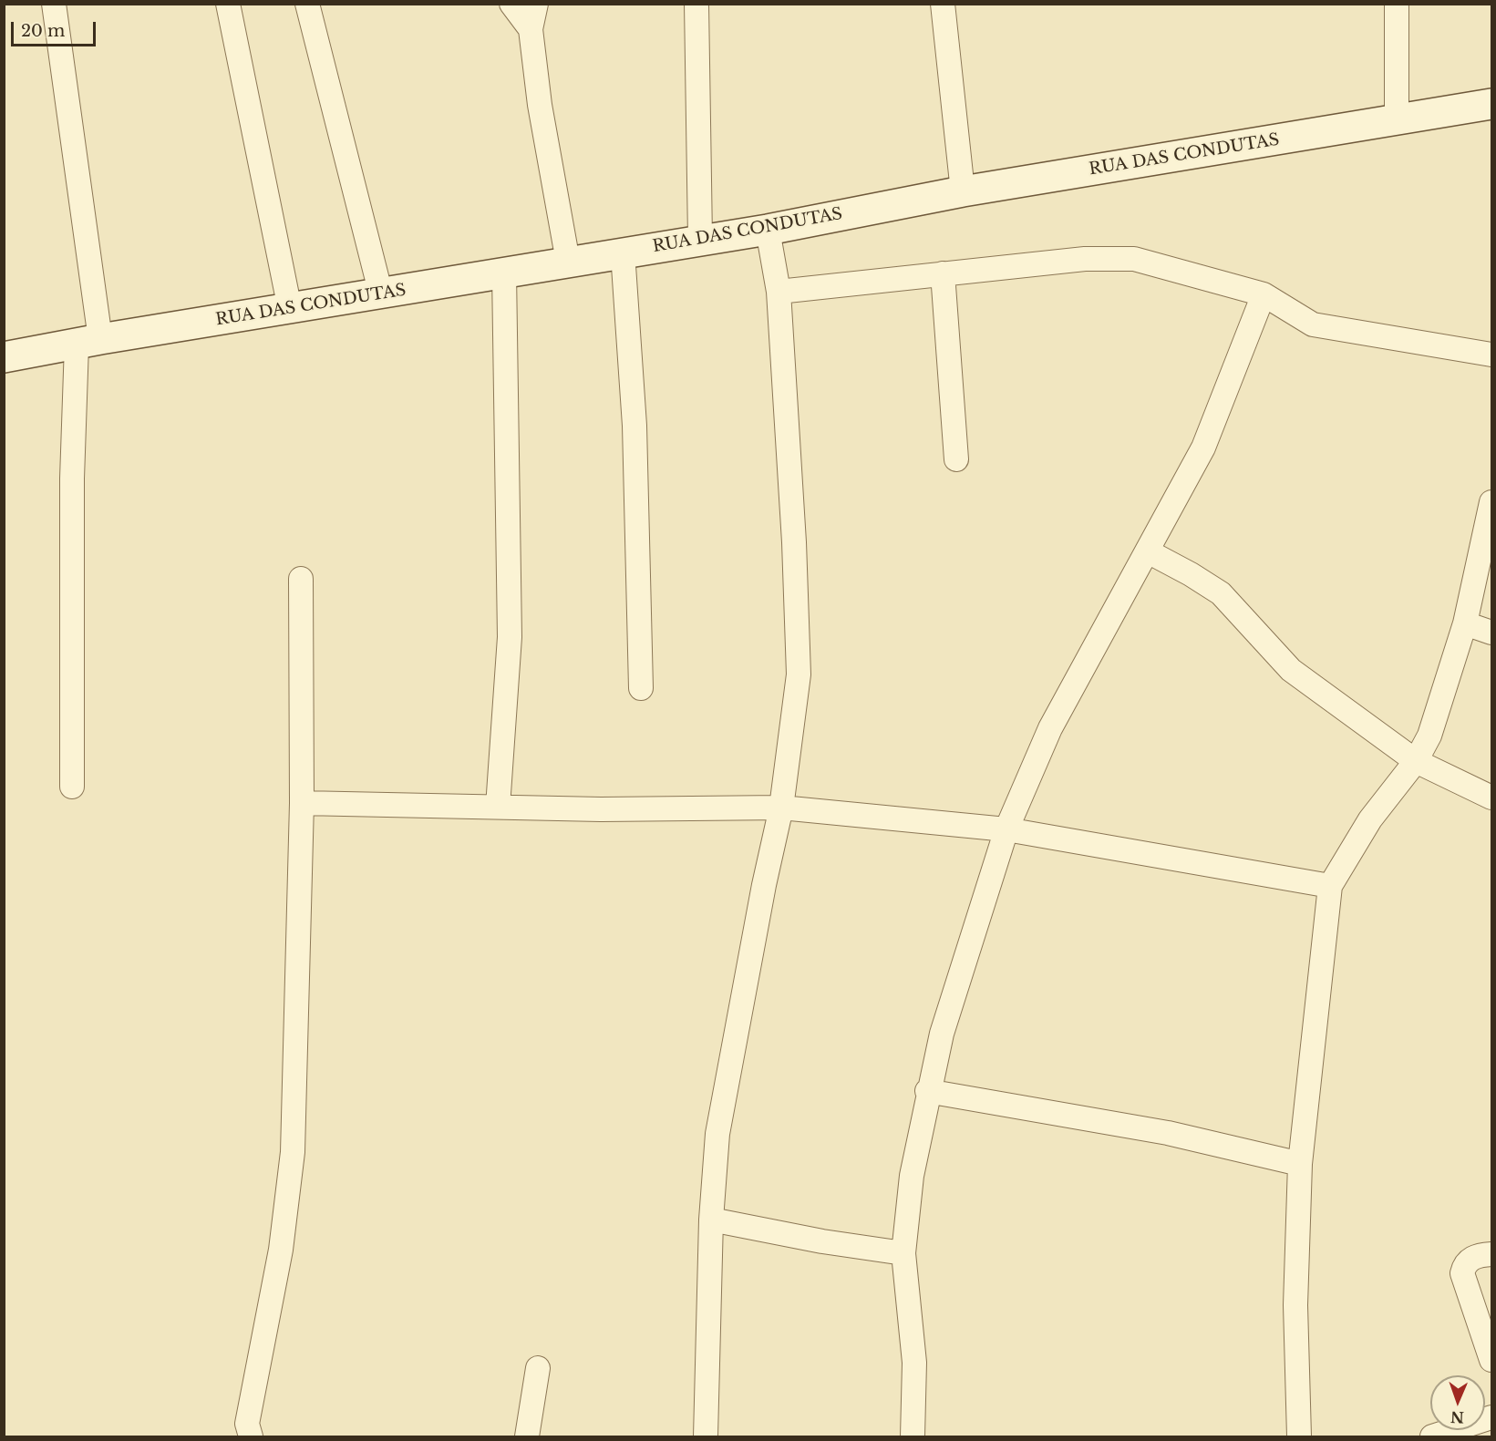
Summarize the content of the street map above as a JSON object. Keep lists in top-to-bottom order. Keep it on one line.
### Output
{"streets":{"street":["RUA DAS CONDUTAS"]},"scale_bar":"20 m","north":"bottom"}
